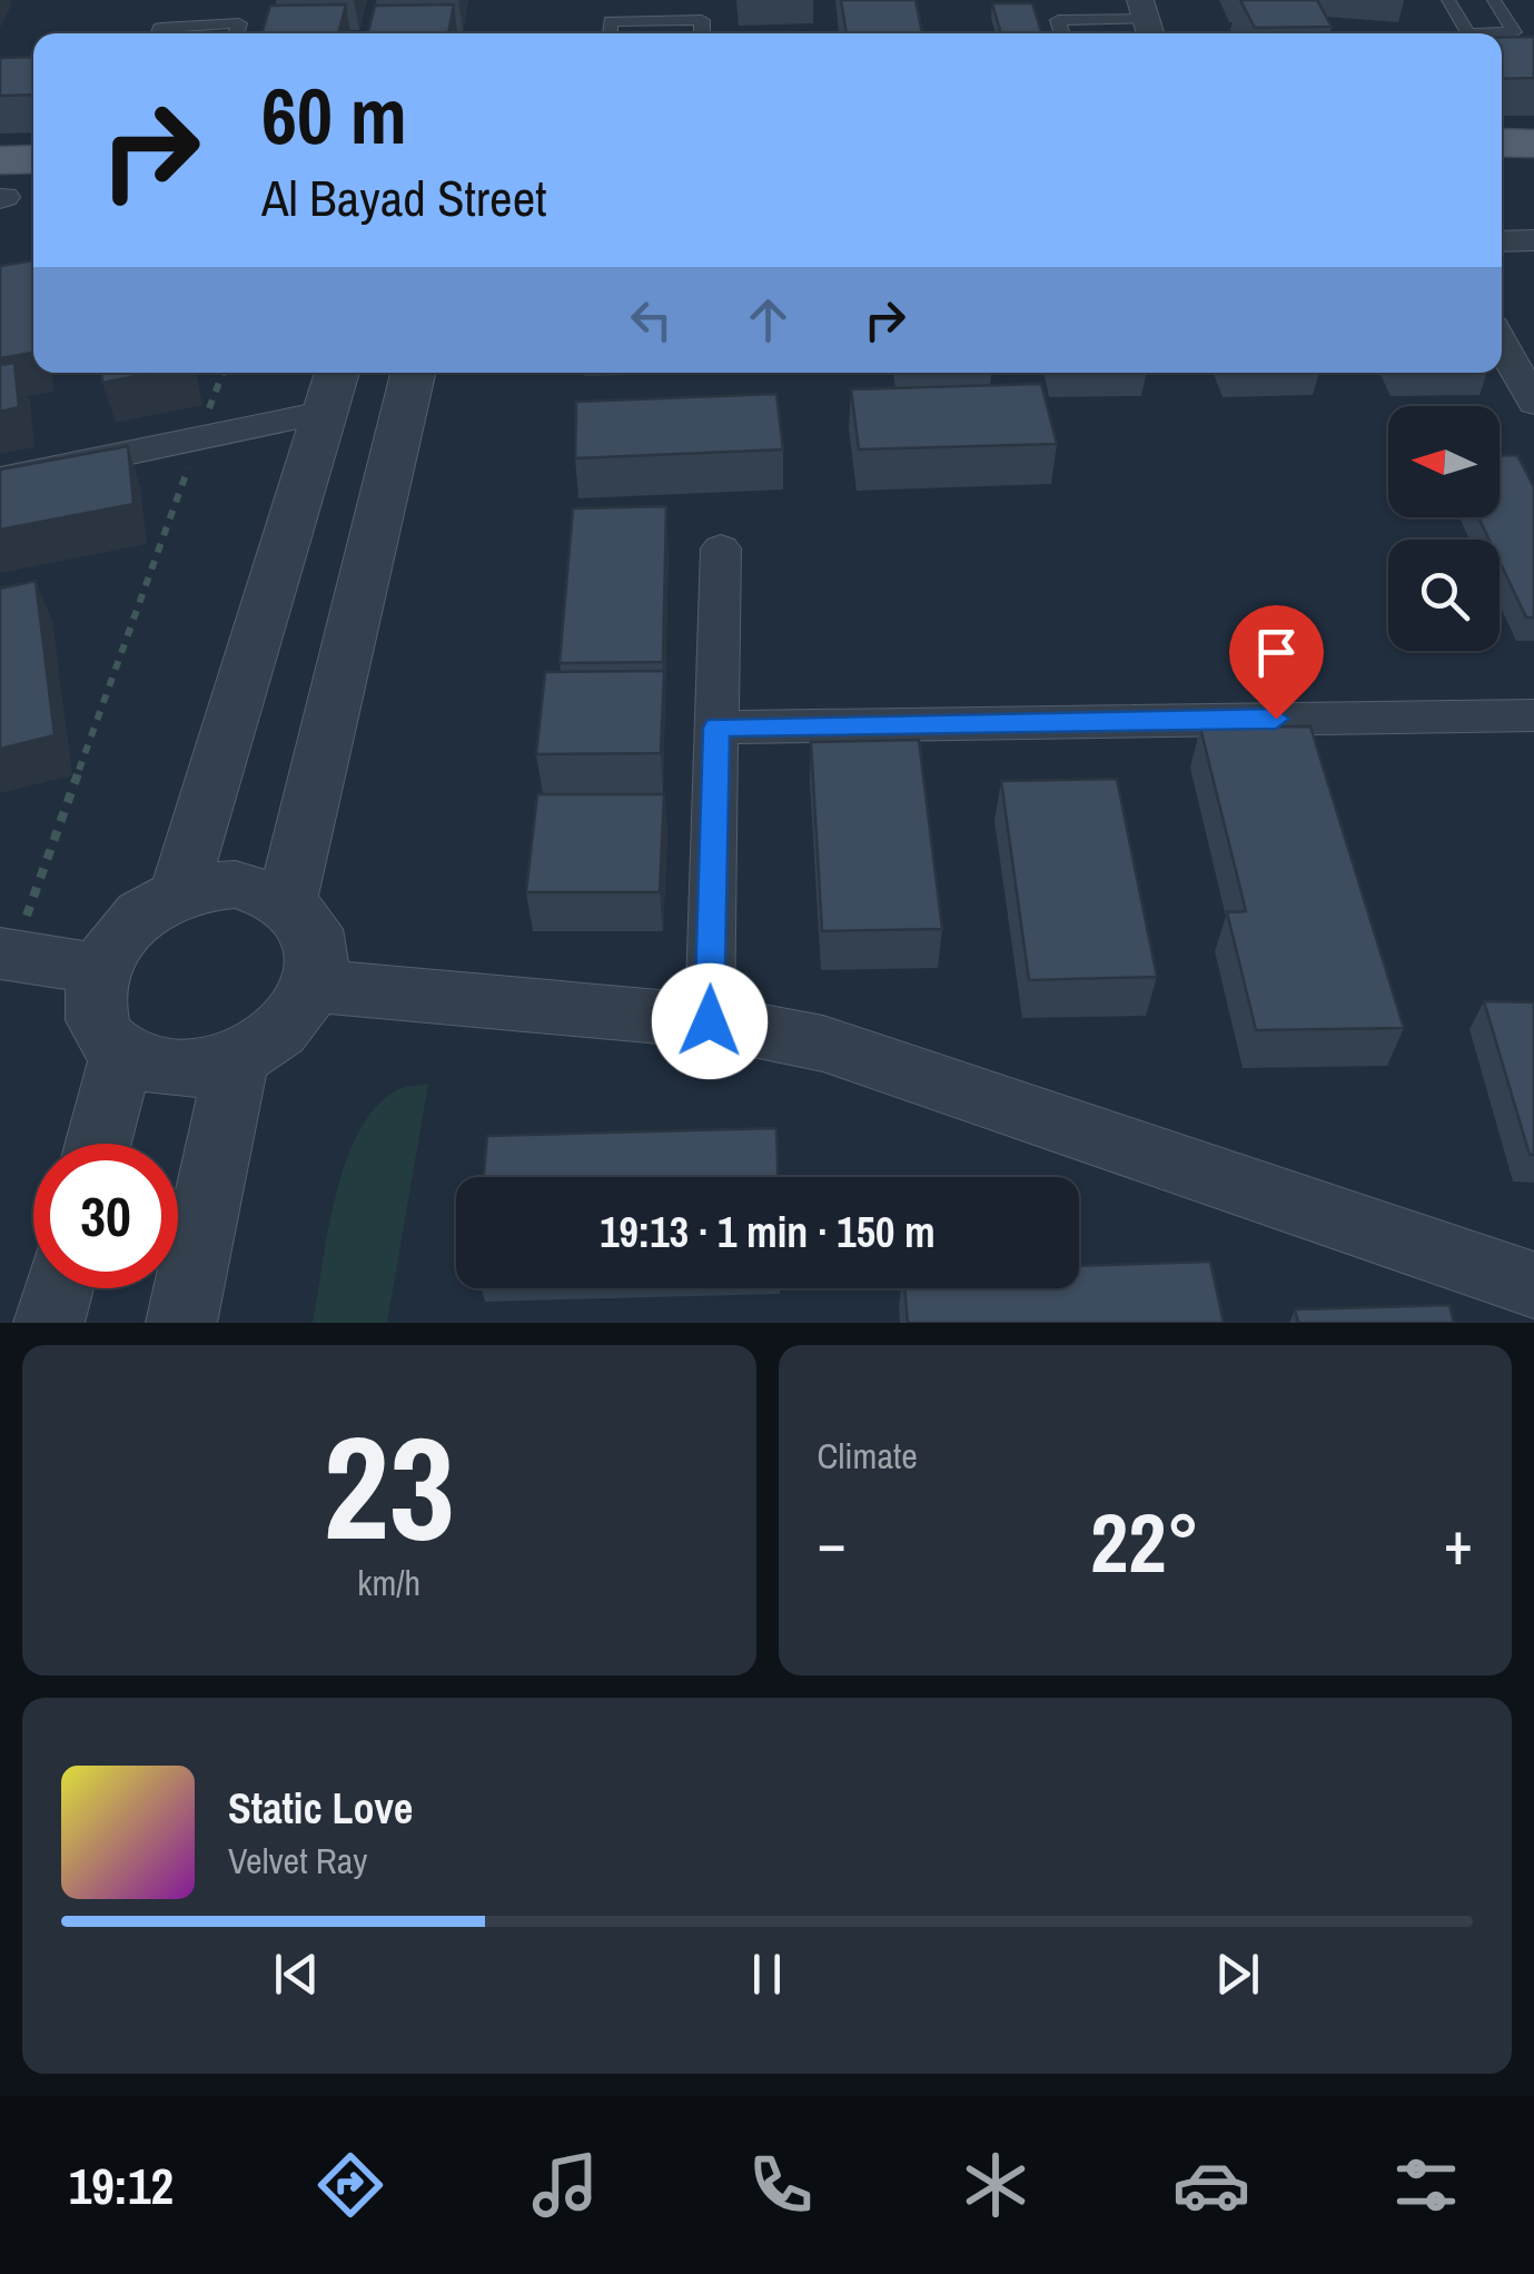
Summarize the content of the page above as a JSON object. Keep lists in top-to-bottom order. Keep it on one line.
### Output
{"north":"left","page":{"turn":["60 m","Al Bayad Street"],"limit":"30","trip":"19:13 · 1 min · 150 m","tile":[["23","km/h"],"Climate"],"heat":["−","22°","+"],"song":["Static Love","Velvet Ray"],"tabs":"19:12"}}
